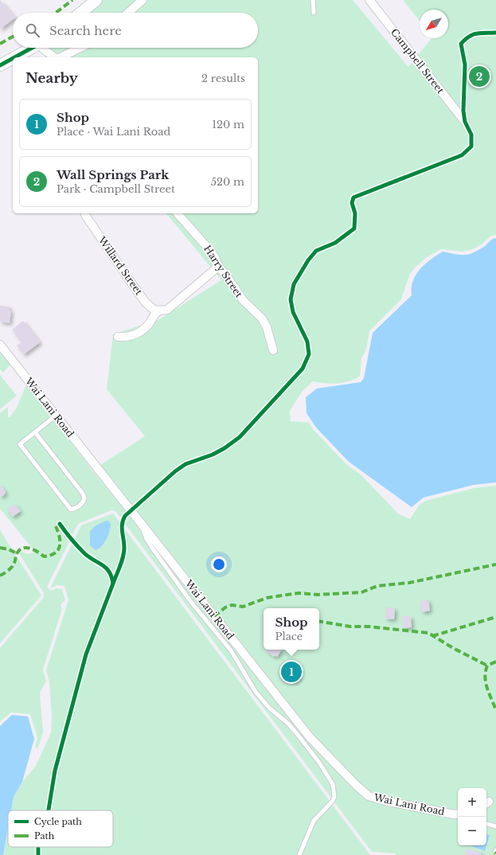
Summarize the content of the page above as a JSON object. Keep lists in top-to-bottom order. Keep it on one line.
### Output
{"streets":{"street":["Campbell Street","Willard Street","Harry Street","Wai Lani Road"]},"legend":["Cycle path","Path"],"north":"bottom left","page":{"search":"Search here","heading":["Nearby","2 results"],"pins":["2","1"],"list":[{"mark":"1","name":"Shop","note":"Place · Wai Lani Road","value":"120 m"},{"mark":"2","name":"Wall Springs Park","note":"Park · Campbell Street","value":"520 m"}],"popup":["Shop","Place"],"map_buttons":["+","−"]}}
